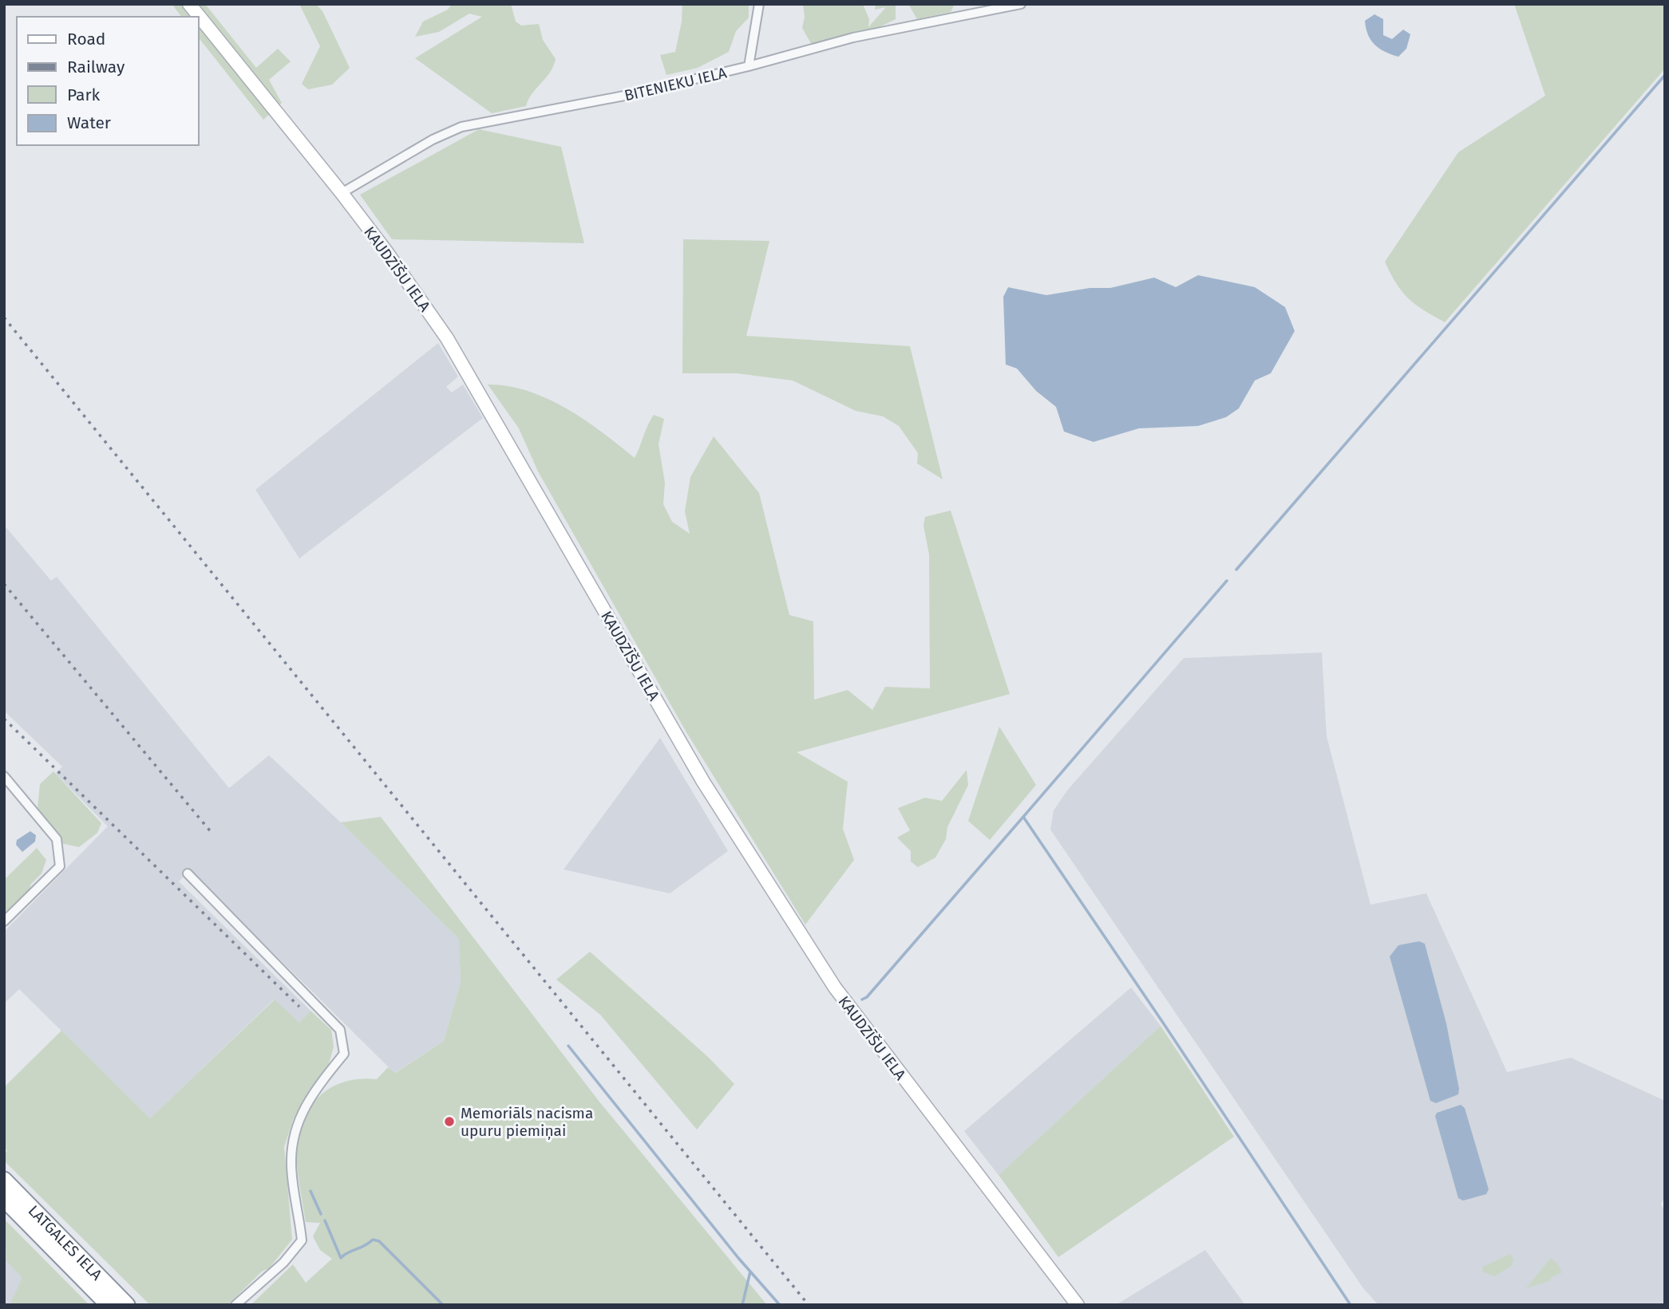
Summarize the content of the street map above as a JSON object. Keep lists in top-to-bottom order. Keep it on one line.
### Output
{"streets":{"highway":["LATGALES IELA"],"street":["BITENIEKU IELA","KAUDZĪŠU IELA"]},"crossings":[["BITENIEKU IELA","KAUDZĪŠU IELA"]],"places":["Memoriāls nacisma upuru piemiņai"],"legend":["Road","Railway","Park","Water"]}
